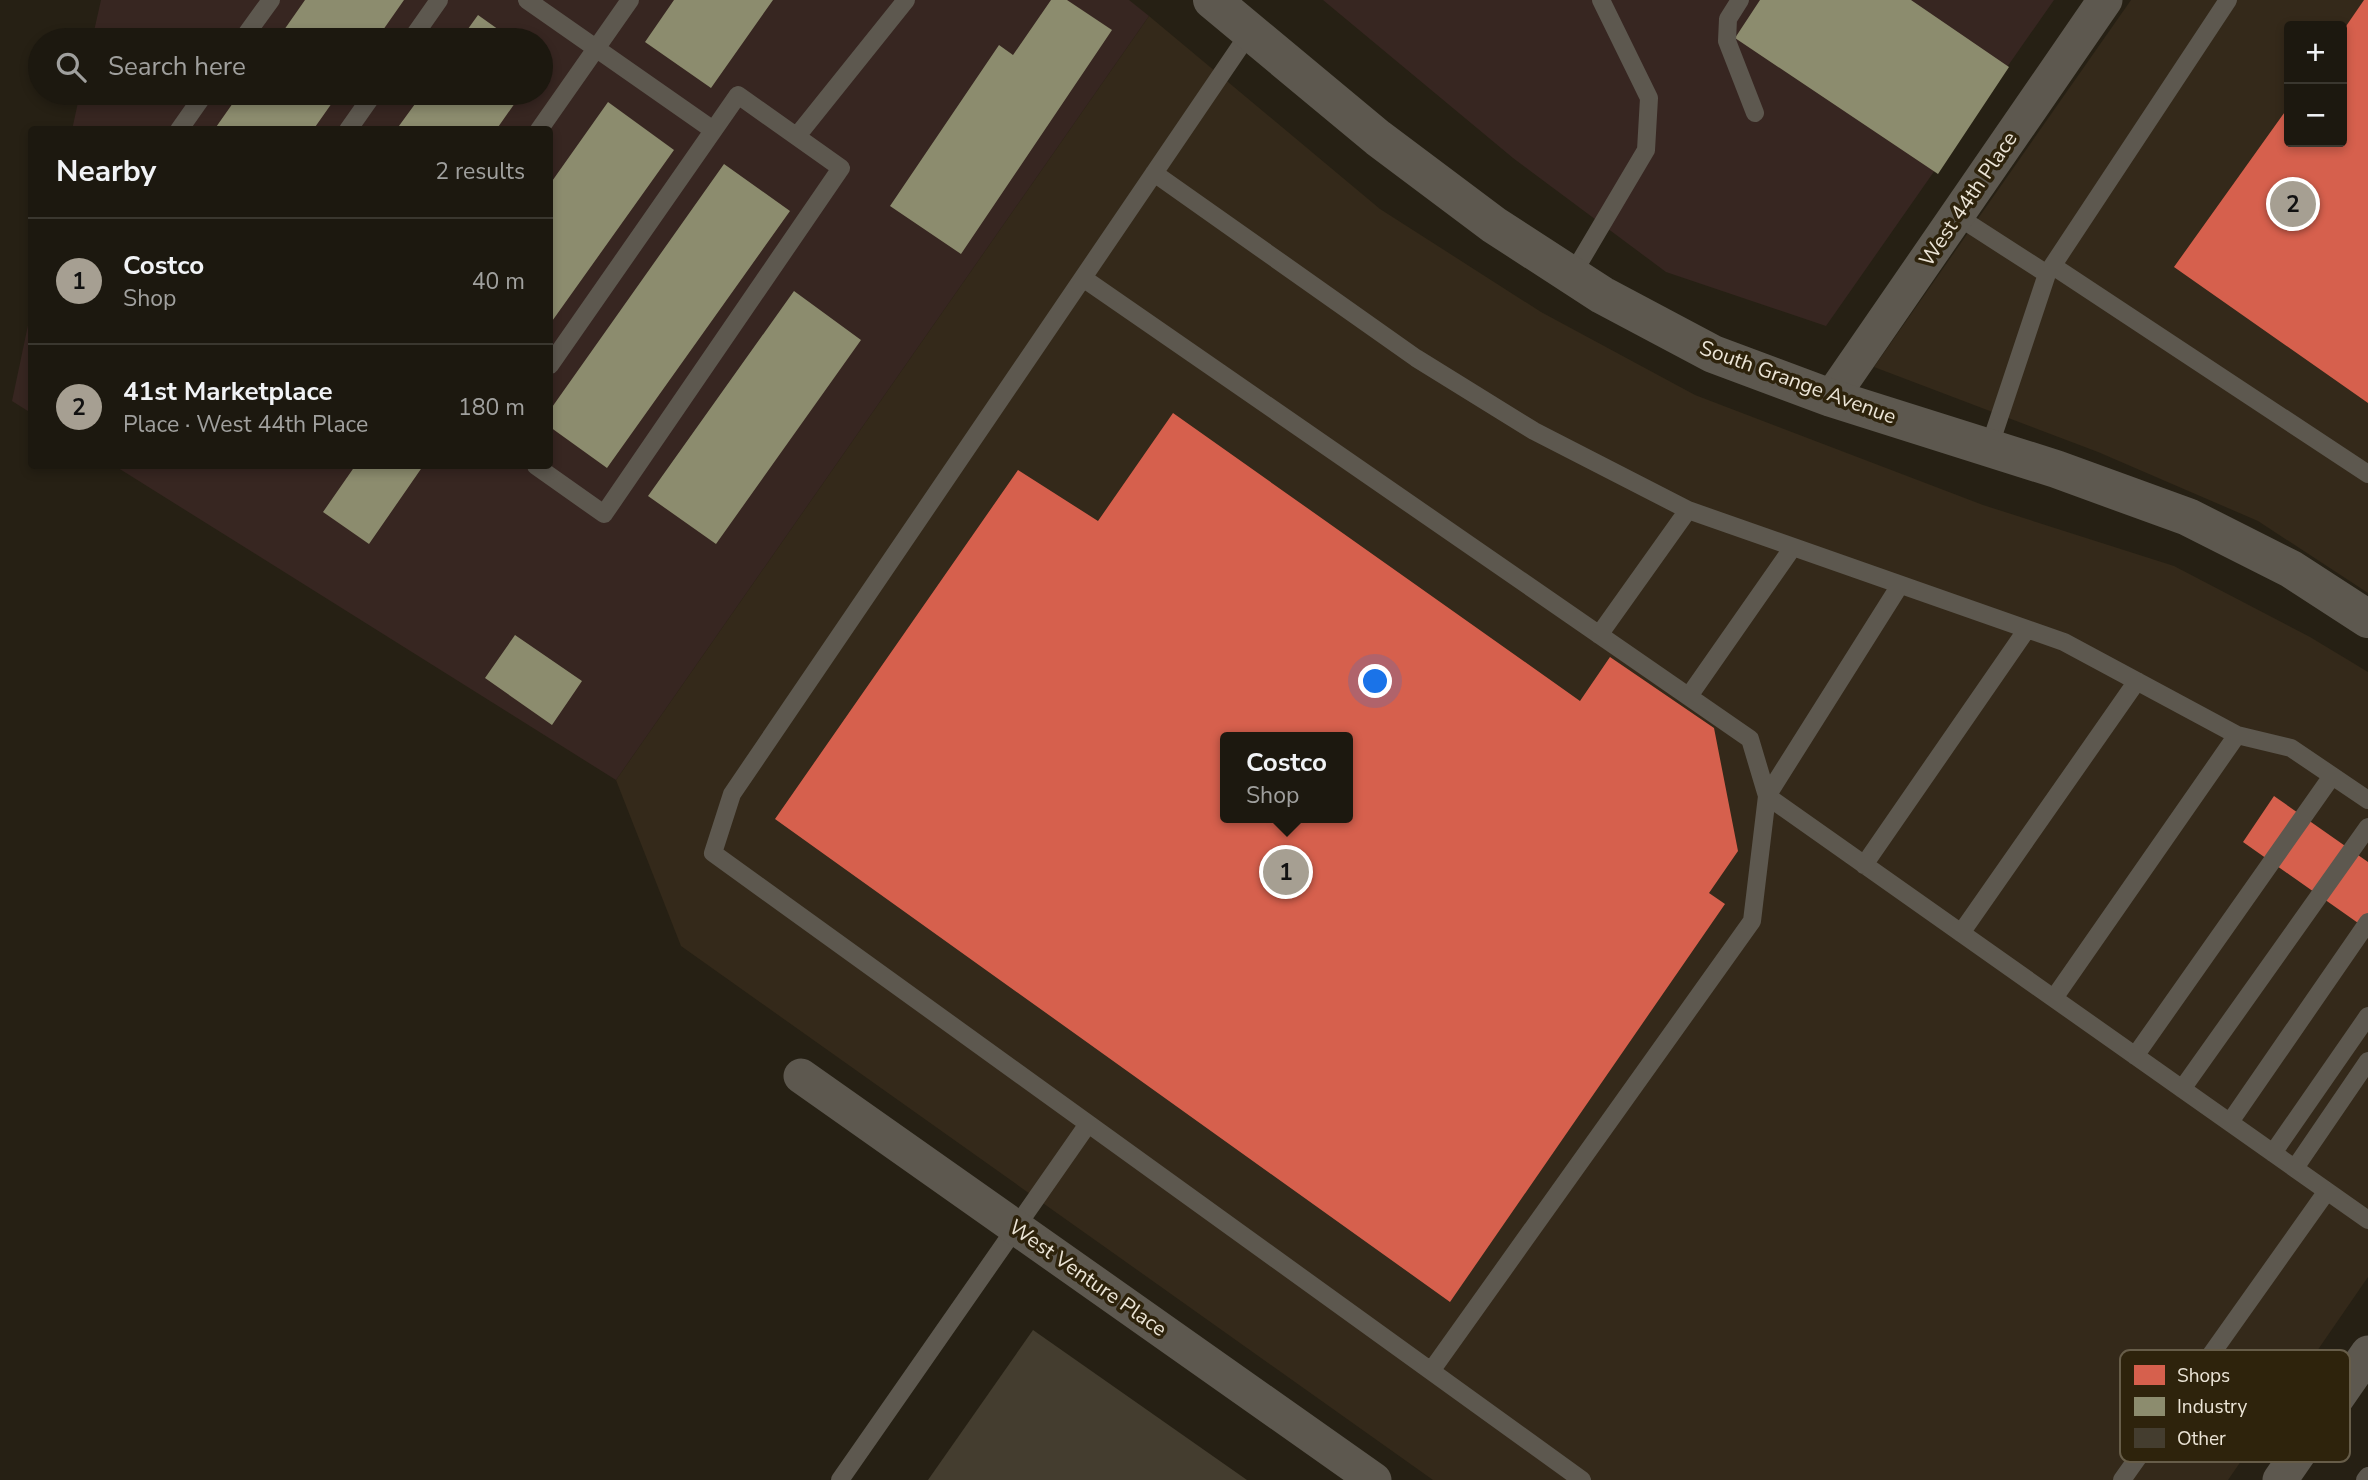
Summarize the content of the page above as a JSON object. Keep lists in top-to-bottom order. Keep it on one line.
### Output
{"streets":{"street":["West 44th Place","South Grange Avenue","West Venture Place"]},"crossings":[["West 44th Place","South Grange Avenue"]],"legend":["Shops","Industry","Other"],"page":{"map_buttons":["+","−"],"search":"Search here","heading":["Nearby","2 results"],"pins":["2","1"],"list":[{"mark":"1","name":"Costco","note":"Shop","value":"40 m"},{"mark":"2","name":"41st Marketplace","note":"Place · West 44th Place","value":"180 m"}],"popup":["Costco","Shop"]}}
